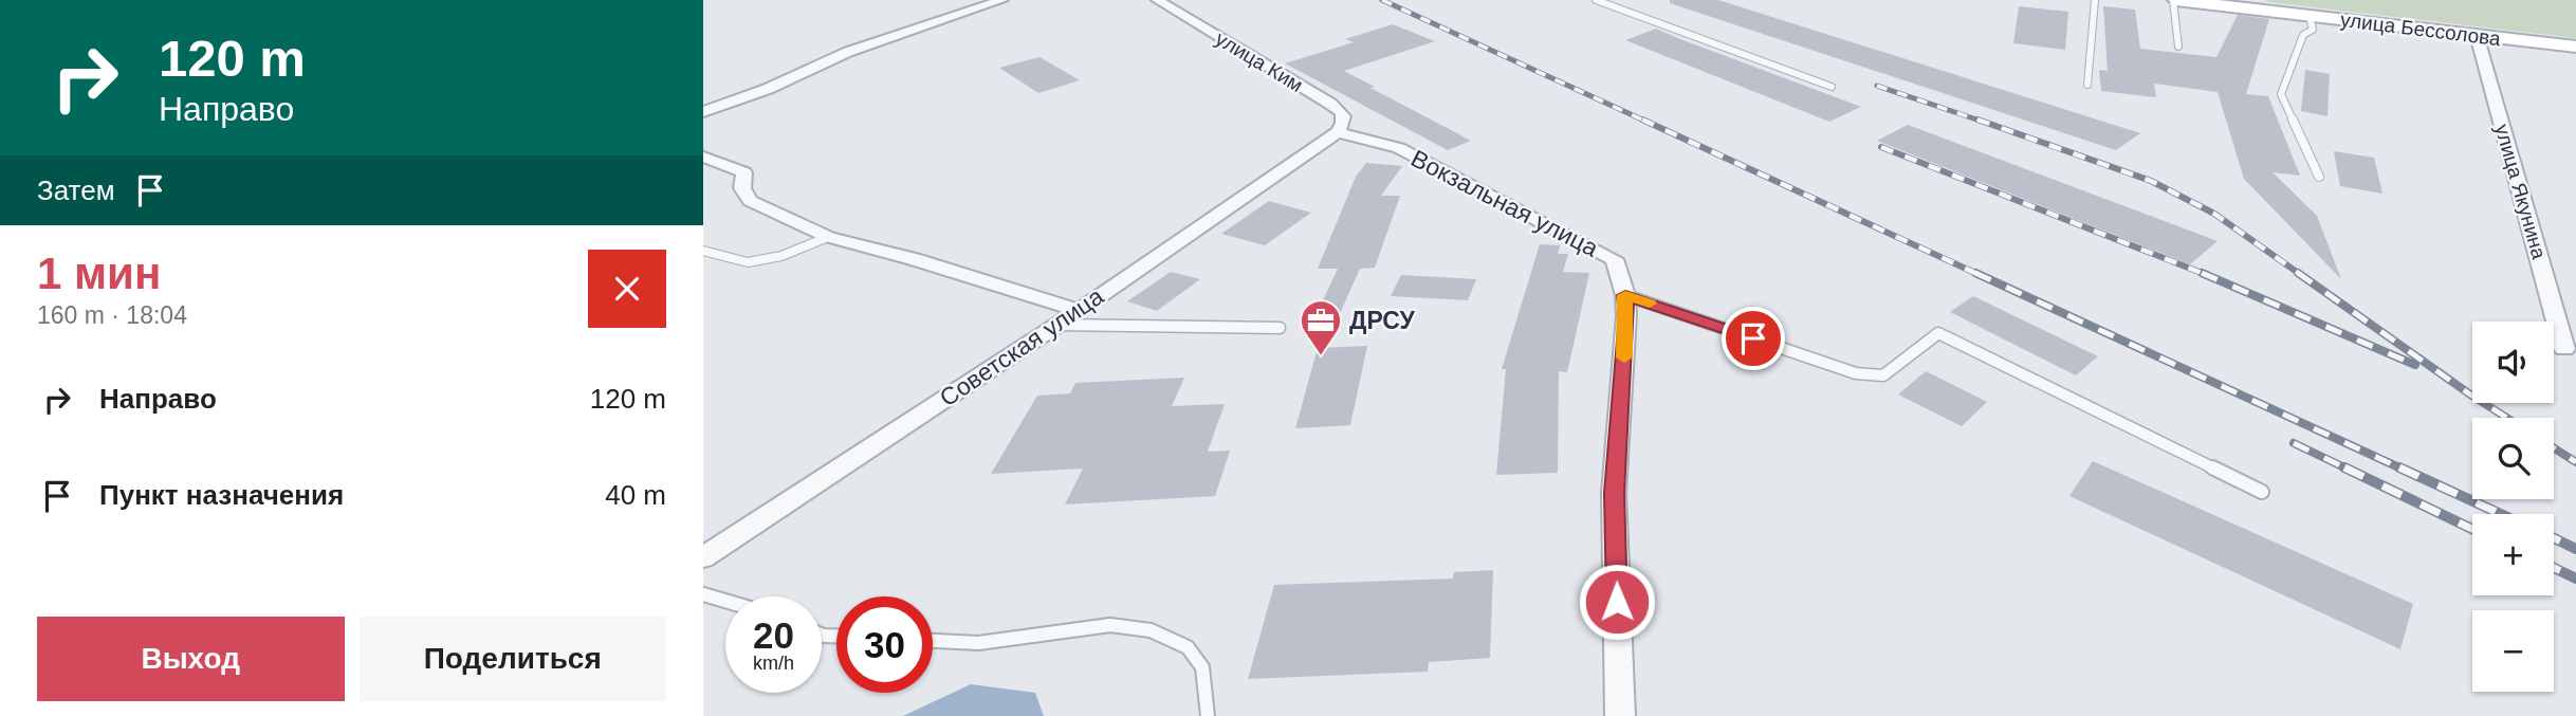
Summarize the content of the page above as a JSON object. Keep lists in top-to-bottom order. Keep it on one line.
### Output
{"streets":{"main road":["улица Бессолова"],"street":["улица Ким","улица Якунина","Вокзальная улица","Советская улица"]},"crossings":[["улица Бессолова","улица Якунина"],["улица Ким","Вокзальная улица"],["улица Ким","Советская улица"],["Вокзальная улица","Советская улица"]],"places":{"office":["ДРСУ"]},"page":{"turn":["120 m","Направо"],"then":"Затем","heading":["1 мин","160 m · 18:04"],"map_buttons":["+","−"],"list":[{"name":"Направо","value":"120 m"},{"name":"Пункт назначения","value":"40 m"}],"speed":"20 km/h","limit":"30","buttons":["Выход","Поделиться"]}}
